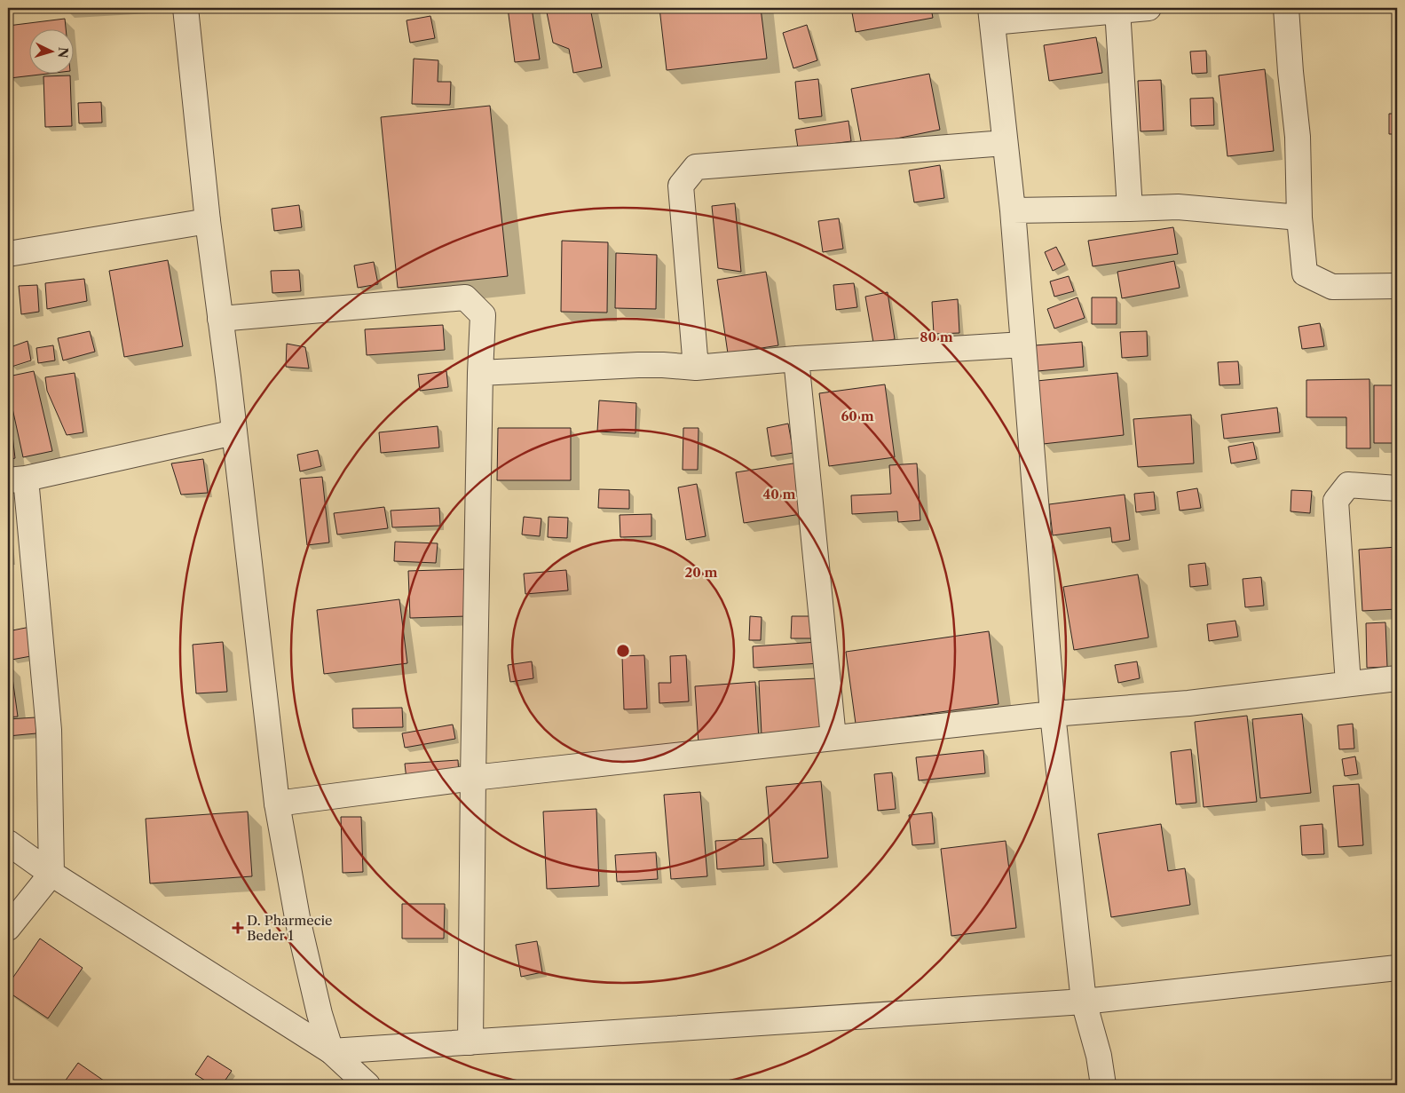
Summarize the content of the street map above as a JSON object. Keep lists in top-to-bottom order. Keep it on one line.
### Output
{"places":{"health":["D. Pharmecie Beder 1"]},"north":"right","rings":["80 m","60 m","40 m","20 m"]}
